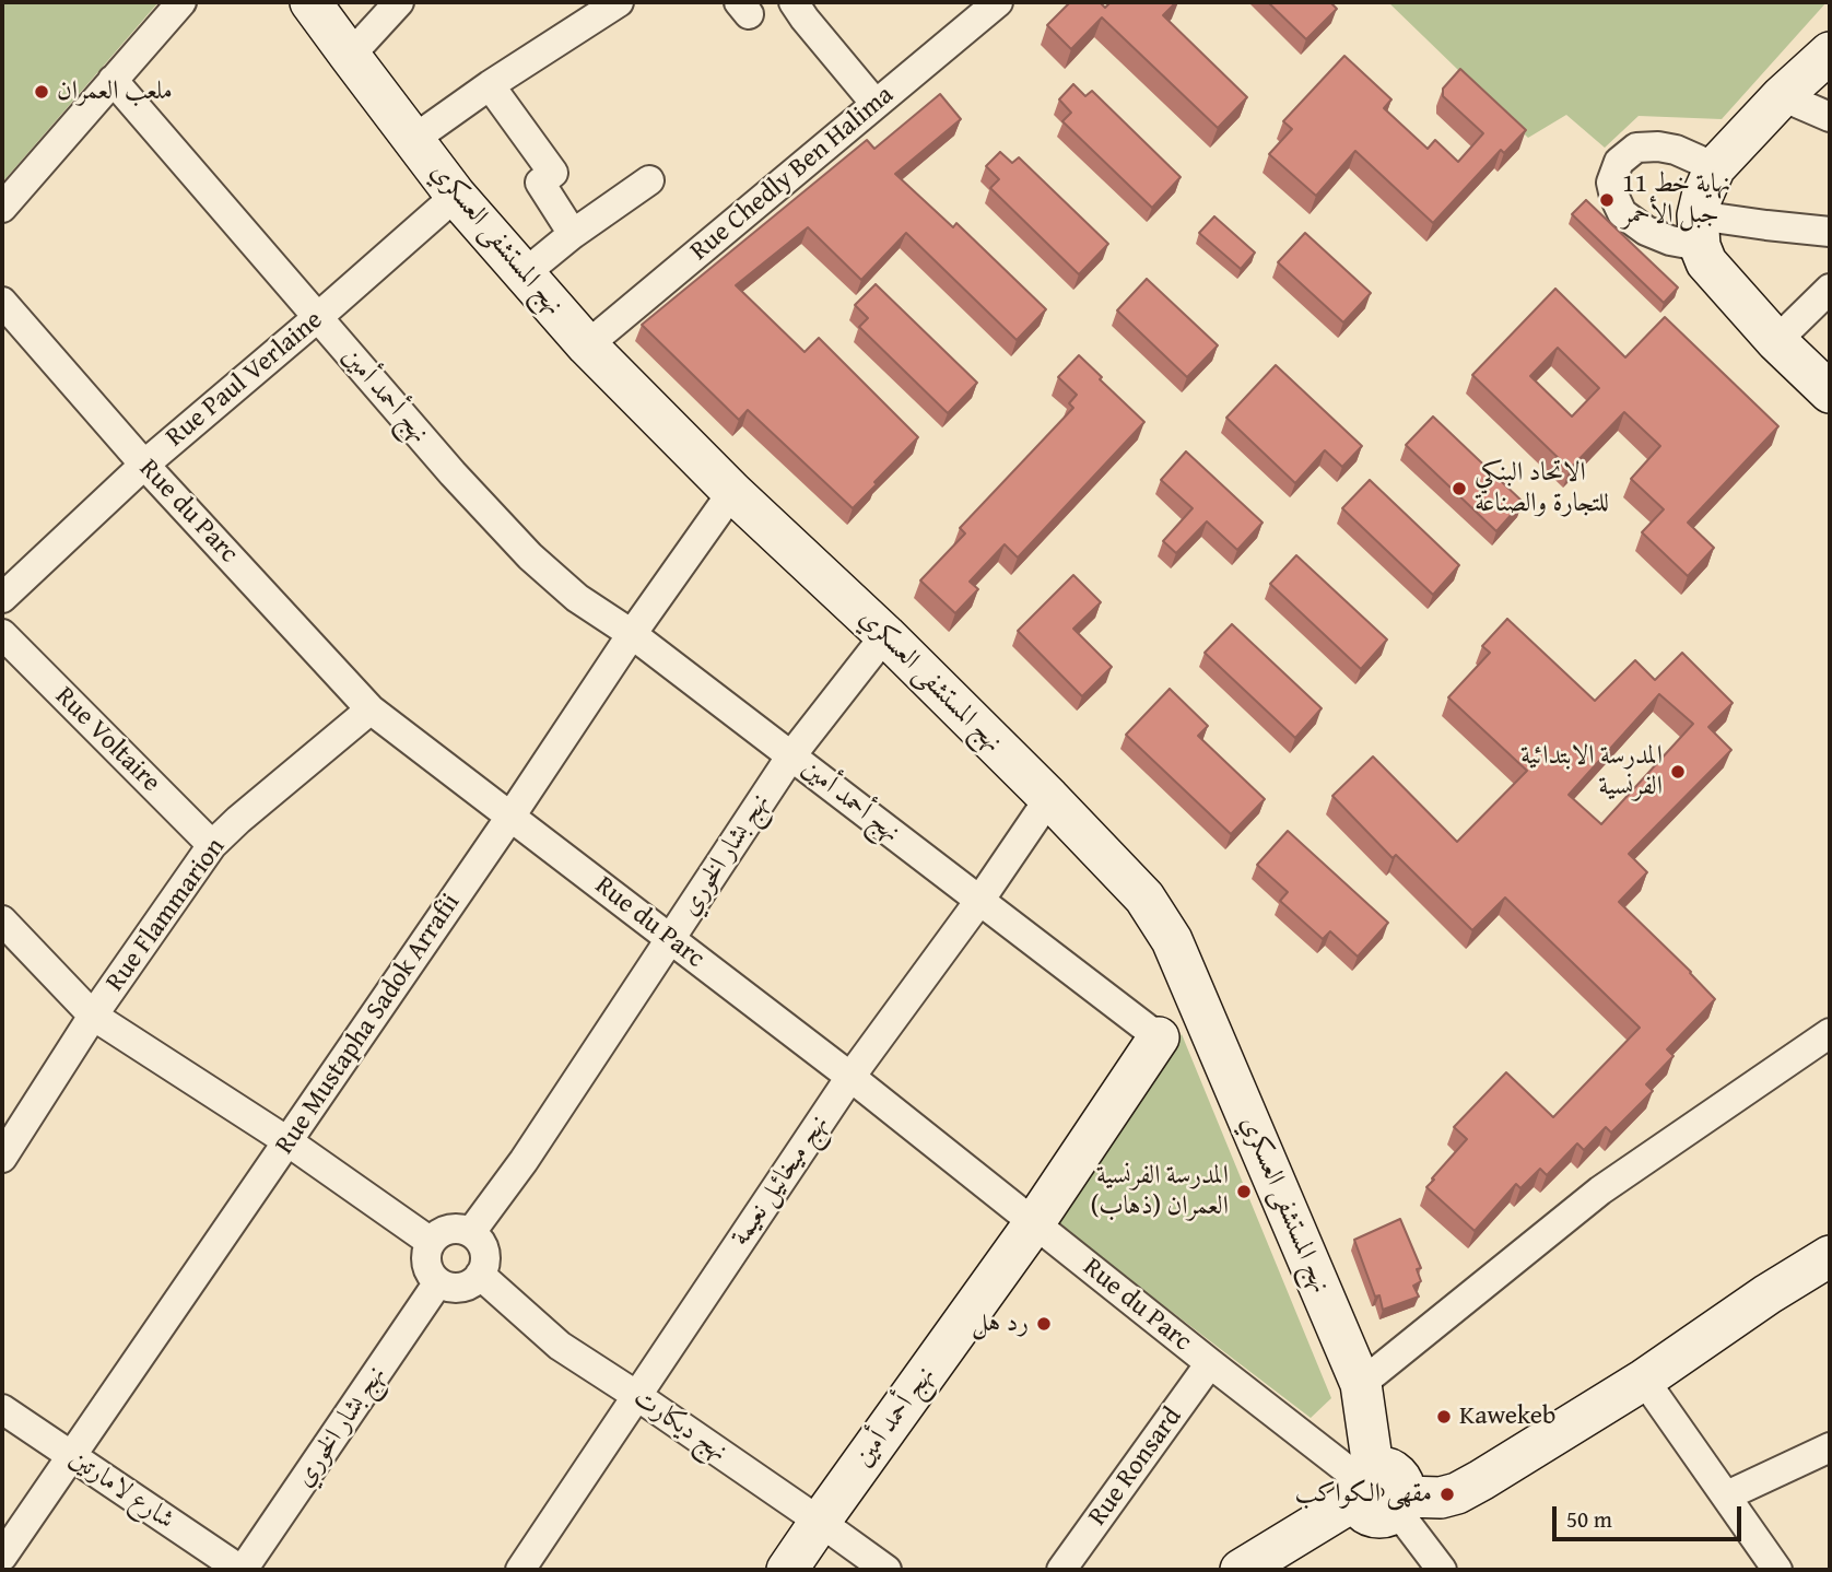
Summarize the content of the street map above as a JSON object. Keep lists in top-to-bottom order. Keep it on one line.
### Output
{"streets":{"street":["Rue Chedly Ben Halima","نهج المستشفى العسكري","Rue Paul Verlaine","نهج أحمد أمين","Rue du Parc","Rue Voltaire","نهج بشار الخوري","Rue Flammarion","Rue Mustapha Sadok Arrafii","نهج ميخائيل نعيمة","نهج ديكارت","Rue Ronsard","شارع لامارتين"]},"crossings":[["Rue Chedly Ben Halima","نهج المستشفى العسكري"],["نهج المستشفى العسكري","Rue Paul Verlaine"],["نهج المستشفى العسكري","Rue du Parc"],["نهج المستشفى العسكري","نهج بشار الخوري"],["نهج المستشفى العسكري","Rue Mustapha Sadok Arrafii"],["نهج المستشفى العسكري","نهج ميخائيل نعيمة"],["Rue Paul Verlaine","نهج أحمد أمين"],["Rue Paul Verlaine","Rue du Parc"],["نهج أحمد أمين","Rue du Parc"],["نهج أحمد أمين","نهج بشار الخوري"],["نهج أحمد أمين","Rue Mustapha Sadok Arrafii"],["نهج أحمد أمين","نهج ميخائيل نعيمة"],["نهج أحمد أمين","نهج ديكارت"],["Rue du Parc","نهج بشار الخوري"],["Rue du Parc","Rue Flammarion"],["Rue du Parc","Rue Mustapha Sadok Arrafii"],["Rue du Parc","نهج ميخائيل نعيمة"],["Rue du Parc","Rue Ronsard"],["Rue Voltaire","Rue Flammarion"],["نهج بشار الخوري","نهج ديكارت"],["نهج بشار الخوري","شارع لامارتين"],["Rue Mustapha Sadok Arrafii","شارع لامارتين"],["نهج ميخائيل نعيمة","نهج ديكارت"]],"places":["ملعب العمران","نهاية خط 11 جبل الأحمر","الاتحاد البنكي للتجارة والصناعة","المدرسة الابتدائية الفرنسية","المدرسة الفرنسية العمران (ذهاب)","رد هل","Kawekeb","مقهى الكواكب"],"scale_bar":"50 m"}
